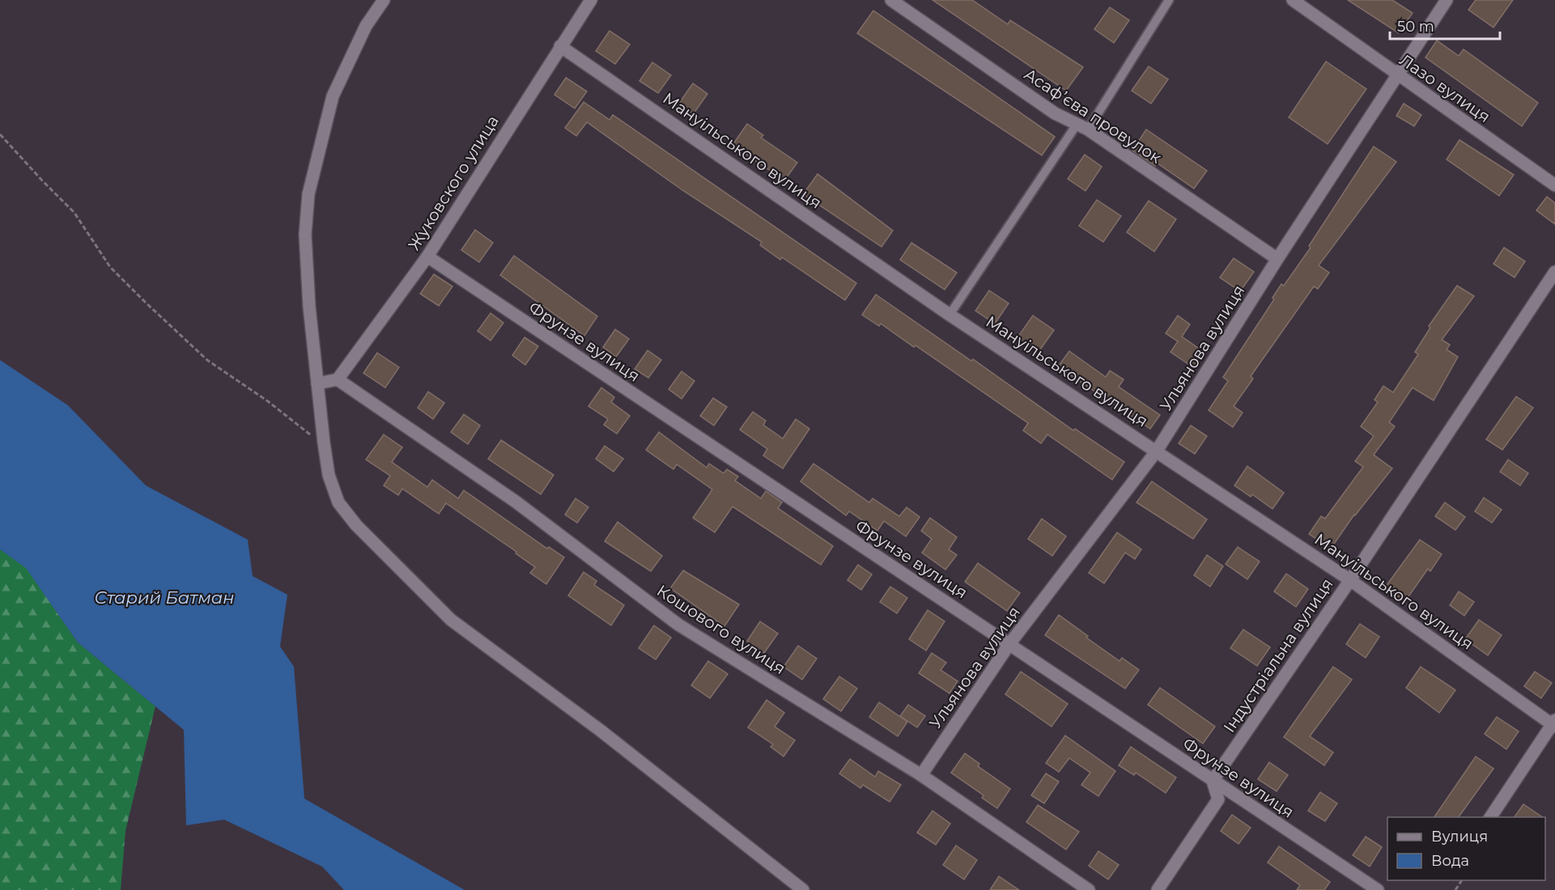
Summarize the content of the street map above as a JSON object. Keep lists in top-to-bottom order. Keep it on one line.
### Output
{"streets":{"street":["Лазо вулиця","Асаф’єва провулок","Мануільського вулиця","Жуковского улица","Фрунзе вулиця","Ульянова вулиця","Кошового вулиця","Індустріальна вулиця"]},"crossings":[["Лазо вулиця","Ульянова вулиця"],["Асаф’єва провулок","Ульянова вулиця"],["Мануільського вулиця","Жуковского улица"],["Мануільського вулиця","Ульянова вулиця"],["Мануільського вулиця","Індустріальна вулиця"],["Жуковского улица","Фрунзе вулиця"],["Жуковского улица","Кошового вулиця"],["Фрунзе вулиця","Ульянова вулиця"],["Фрунзе вулиця","Індустріальна вулиця"],["Ульянова вулиця","Кошового вулиця"]],"water":["Старий Батман"],"legend":["Вулиця","Вода"],"scale_bar":"50 m"}
